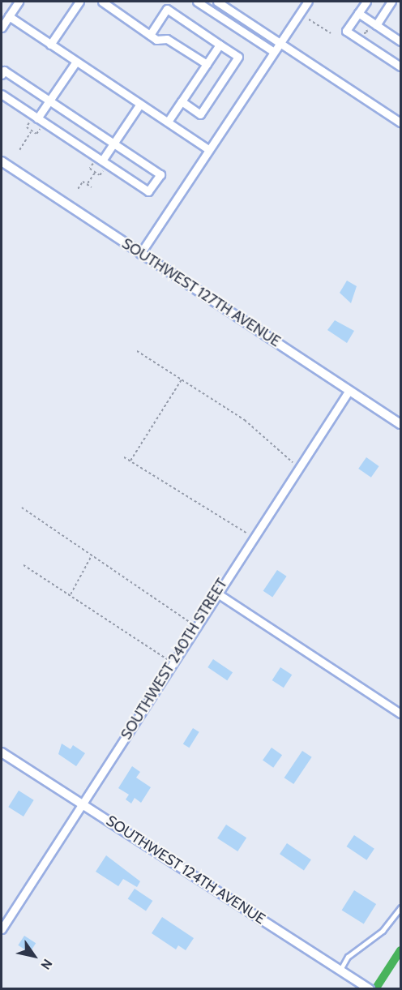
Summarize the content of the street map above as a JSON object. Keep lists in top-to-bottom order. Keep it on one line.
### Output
{"streets":{"street":["SOUTHWEST 127TH AVENUE","SOUTHWEST 240TH STREET","SOUTHWEST 124TH AVENUE"]},"crossings":[["SOUTHWEST 127TH AVENUE","SOUTHWEST 240TH STREET"],["SOUTHWEST 240TH STREET","SOUTHWEST 124TH AVENUE"]],"north":"bottom right"}
